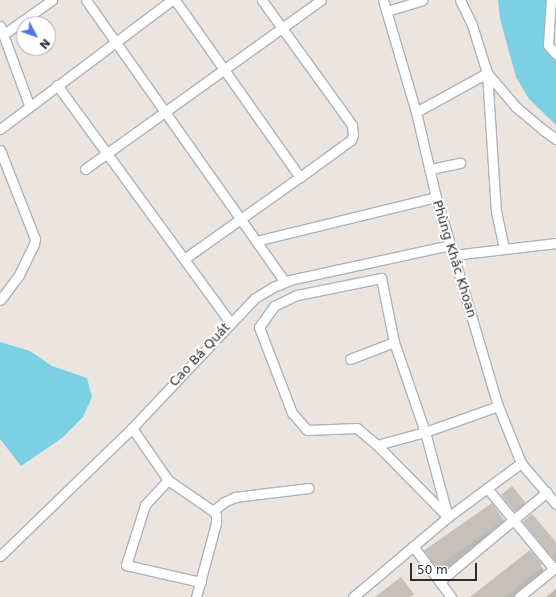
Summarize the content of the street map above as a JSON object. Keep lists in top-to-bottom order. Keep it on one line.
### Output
{"streets":{"street":["Phùng Khắc Khoan","Cao Bá Quát"]},"crossings":[["Phùng Khắc Khoan","Cao Bá Quát"]],"scale_bar":"50 m","north":"bottom right"}
